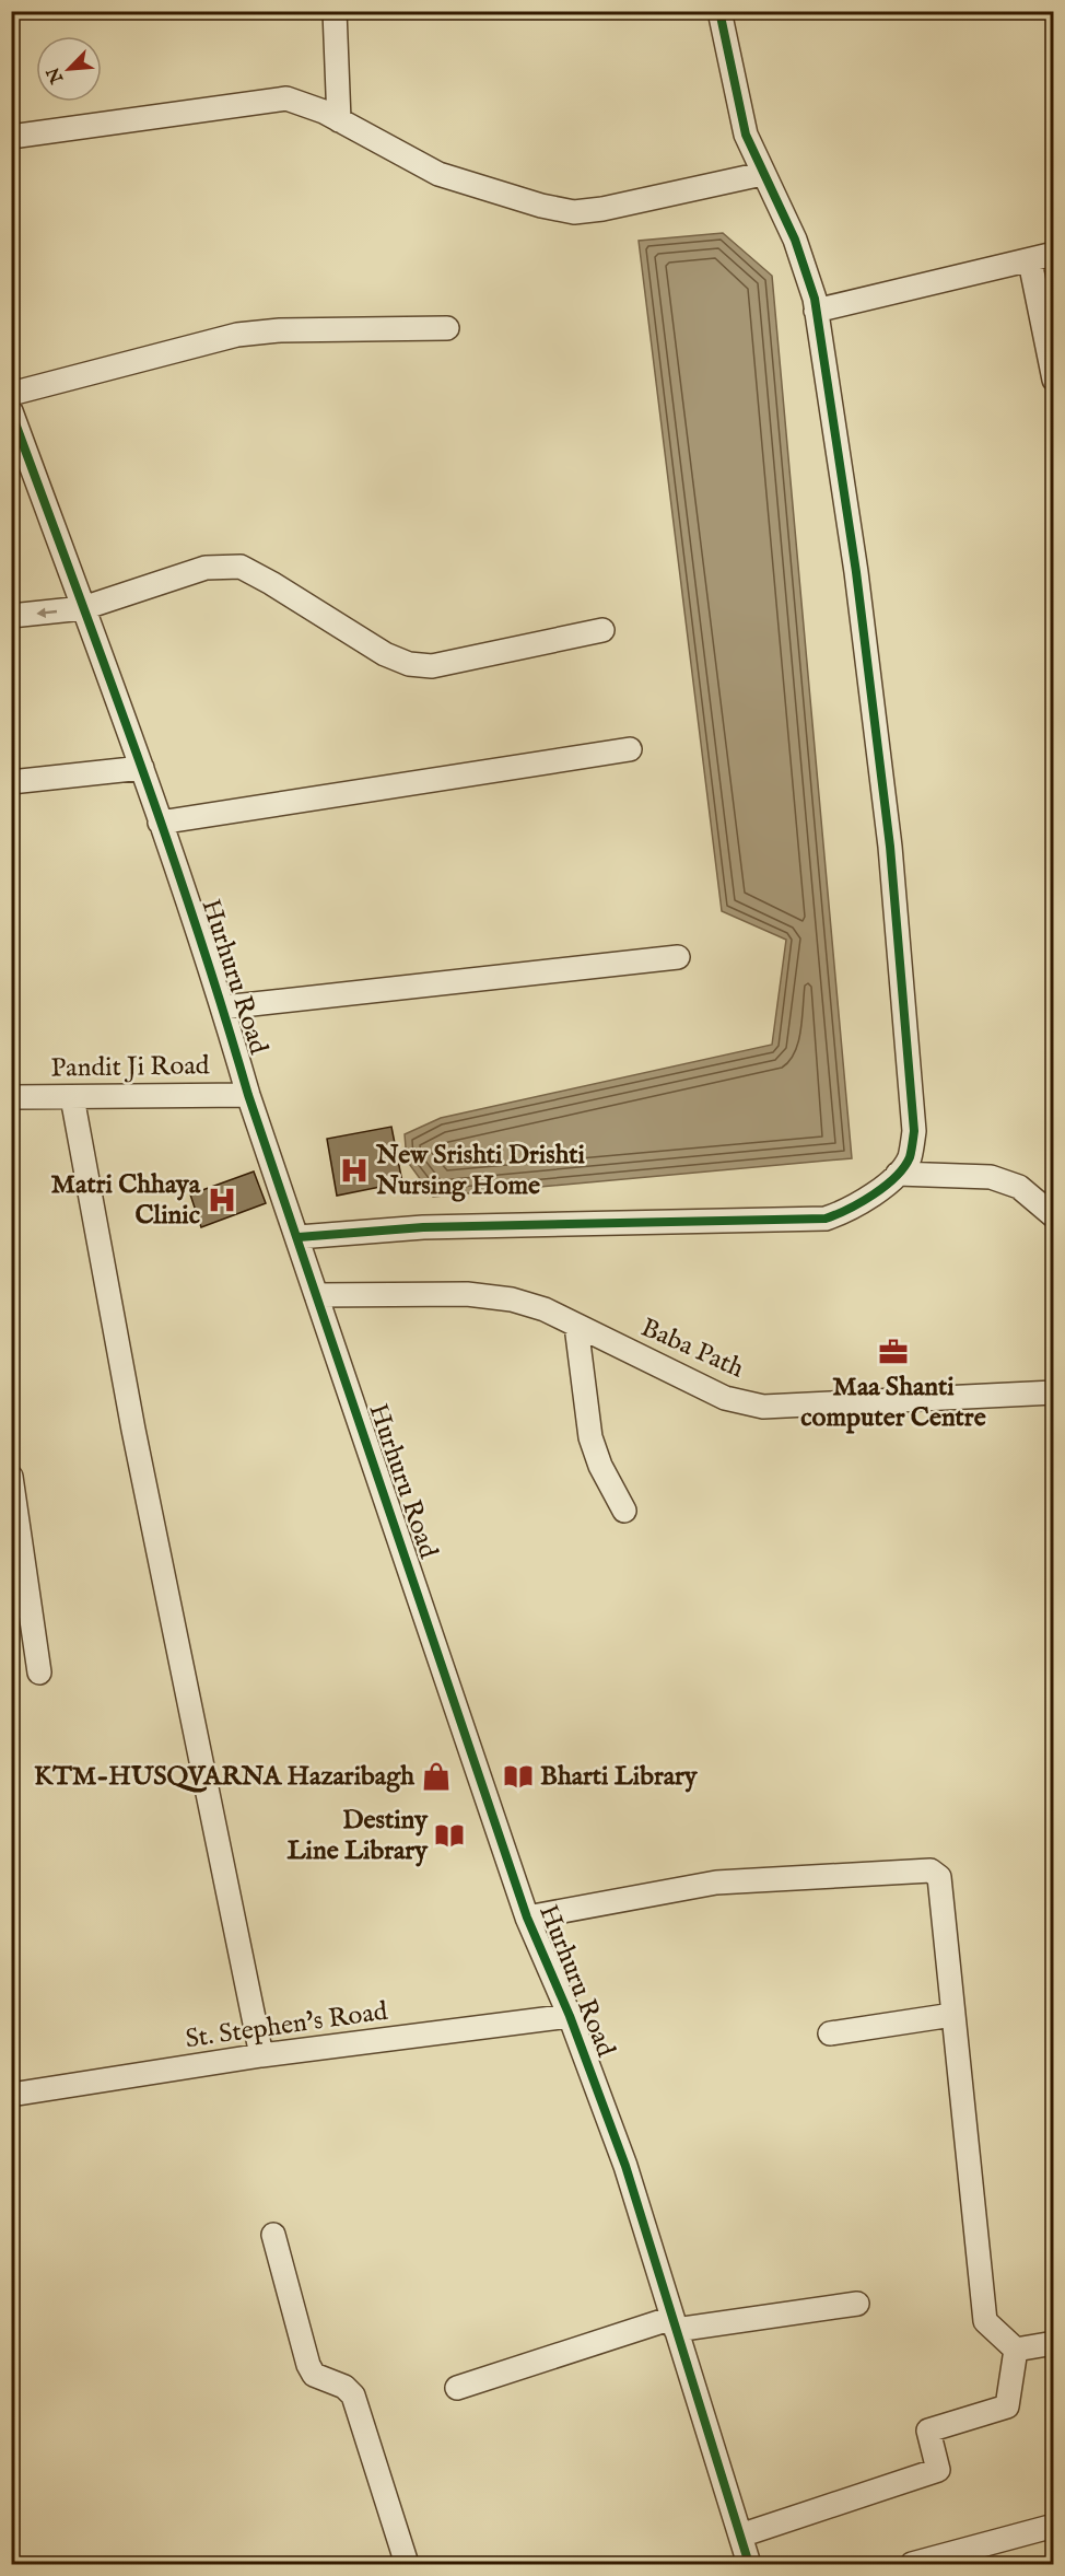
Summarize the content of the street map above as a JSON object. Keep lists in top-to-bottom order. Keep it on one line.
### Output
{"streets":{"street":["Hurhuru Road","Pandit Ji Road","Baba Path","St. Stephen's Road"]},"crossings":[["Hurhuru Road","Pandit Ji Road"],["Hurhuru Road","Baba Path"],["Hurhuru Road","St. Stephen's Road"]],"places":{"hospital":["New Srishti Drishti Nursing Home","Matri Chhaya Clinic"],"office":["Maa Shanti computer Centre"],"shop":["KTM-HUSQVARNA Hazaribagh"],"library":["Bharti Library","Destiny Line Library"]},"north":"bottom left"}
